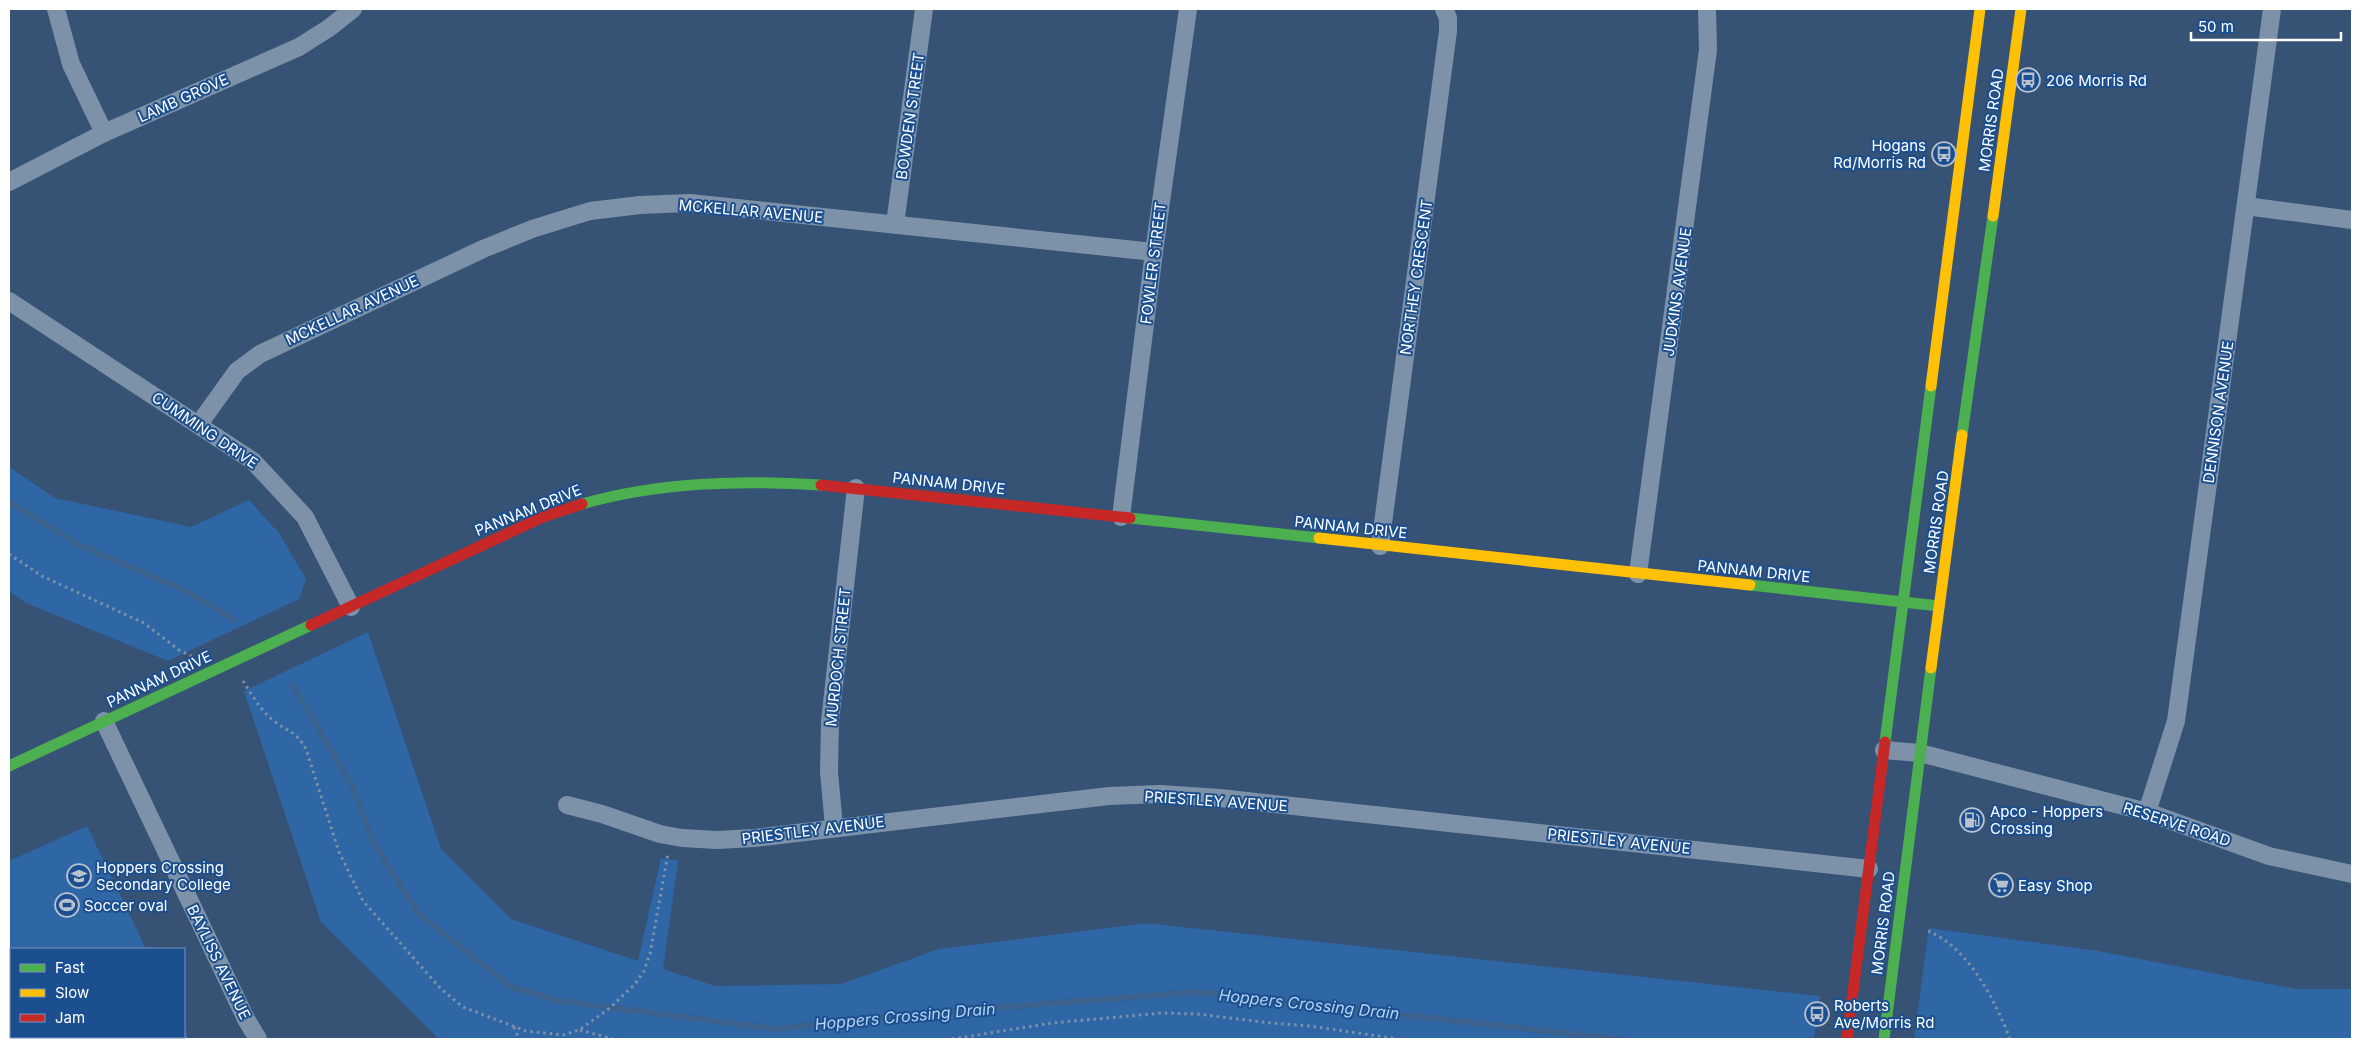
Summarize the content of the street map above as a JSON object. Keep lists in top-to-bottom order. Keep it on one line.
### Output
{"streets":{"street":["LAMB GROVE","BOWDEN STREET","MORRIS ROAD","MCKELLAR AVENUE","FOWLER STREET","NORTHEY CRESCENT","JUDKINS AVENUE","DENNISON AVENUE","CUMMING DRIVE","PANNAM DRIVE","MURDOCH STREET","PRIESTLEY AVENUE","RESERVE ROAD","BAYLISS AVENUE"]},"crossings":[["BOWDEN STREET","MCKELLAR AVENUE"],["MORRIS ROAD","PANNAM DRIVE"],["MORRIS ROAD","PRIESTLEY AVENUE"],["MORRIS ROAD","RESERVE ROAD"],["MCKELLAR AVENUE","FOWLER STREET"],["MCKELLAR AVENUE","CUMMING DRIVE"],["FOWLER STREET","PANNAM DRIVE"],["NORTHEY CRESCENT","PANNAM DRIVE"],["JUDKINS AVENUE","PANNAM DRIVE"],["DENNISON AVENUE","RESERVE ROAD"],["CUMMING DRIVE","PANNAM DRIVE"],["PANNAM DRIVE","MURDOCH STREET"],["PANNAM DRIVE","BAYLISS AVENUE"],["MURDOCH STREET","PRIESTLEY AVENUE"]],"water":["Hoppers Crossing Drain"],"places":{"bus stop":["206 Morris Rd","Hogans Rd/Morris Rd","Roberts Ave/Morris Rd"],"fuel station":["Apco - Hoppers Crossing"],"school or university":["Hoppers Crossing Secondary College"],"supermarket":["Easy Shop"],"sports":["Soccer oval"]},"legend":["Fast","Slow","Jam"],"scale_bar":"50 m"}
